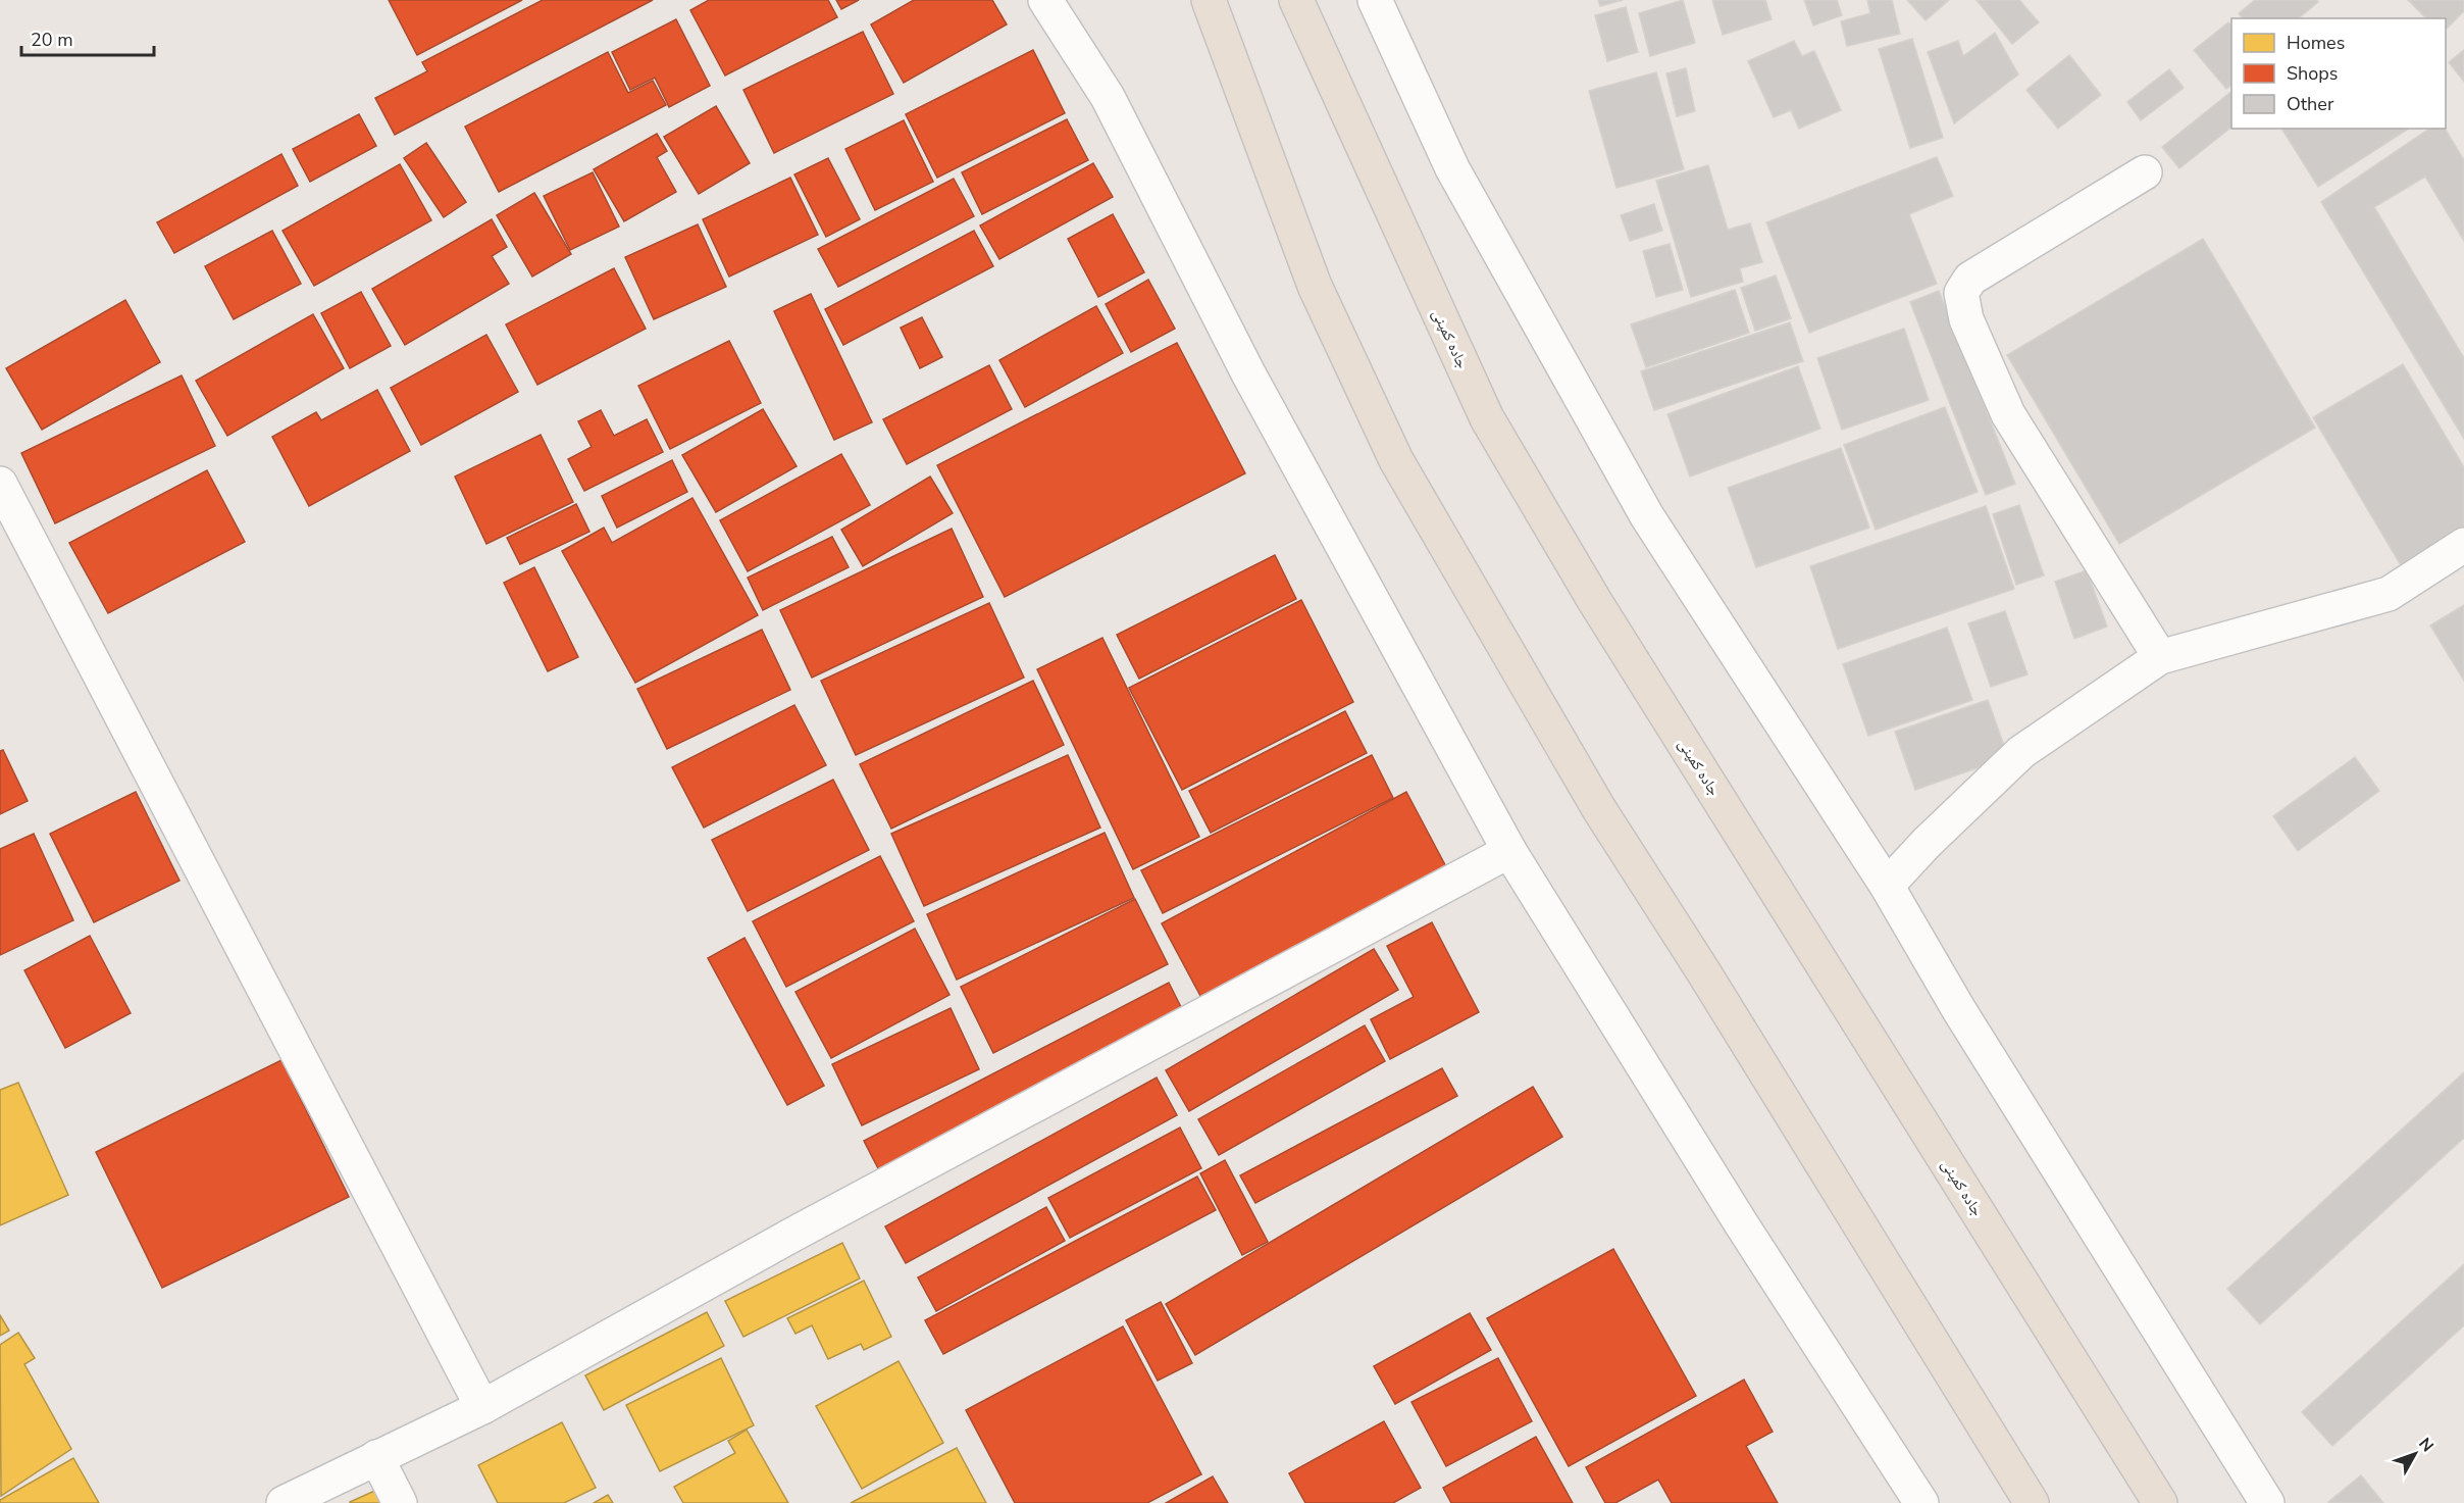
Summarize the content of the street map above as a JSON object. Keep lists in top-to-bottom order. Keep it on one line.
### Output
{"streets":{"highway":["جاده کمپنی"]},"legend":["Homes","Shops","Other"],"scale_bar":"20 m","north":"top right"}
